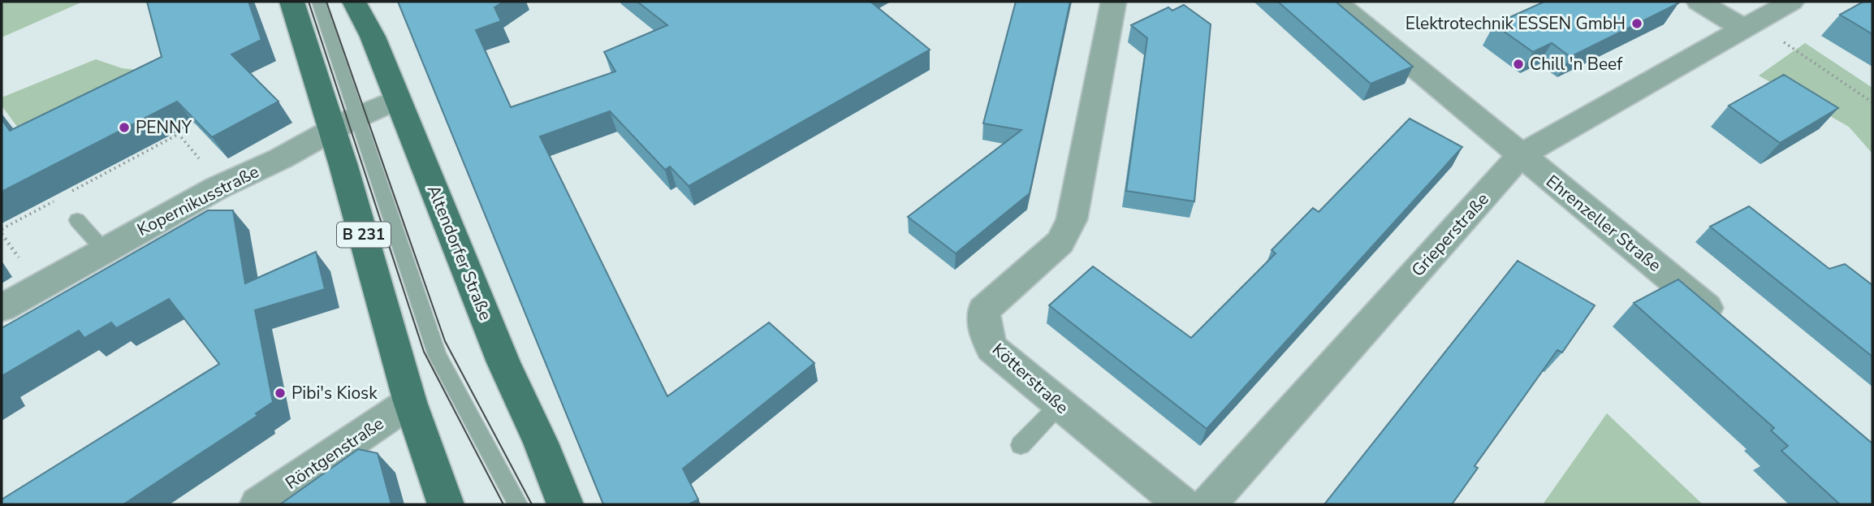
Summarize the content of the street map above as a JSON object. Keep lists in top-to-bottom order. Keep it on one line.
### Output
{"streets":{"main road":["B 231","Altendorfer Straße"],"street":["Kopernikusstraße","Ehrenzeller Straße","Grieperstraße","Kötterstraße","Röntgenstraße"]},"crossings":[["Kopernikusstraße","B 231"],["Kopernikusstraße","Altendorfer Straße"],["Ehrenzeller Straße","Grieperstraße"],["B 231","Röntgenstraße"]],"places":["Elektrotechnik ESSEN GmbH","Chill 'n Beef","PENNY","Pibi's Kiosk"]}
